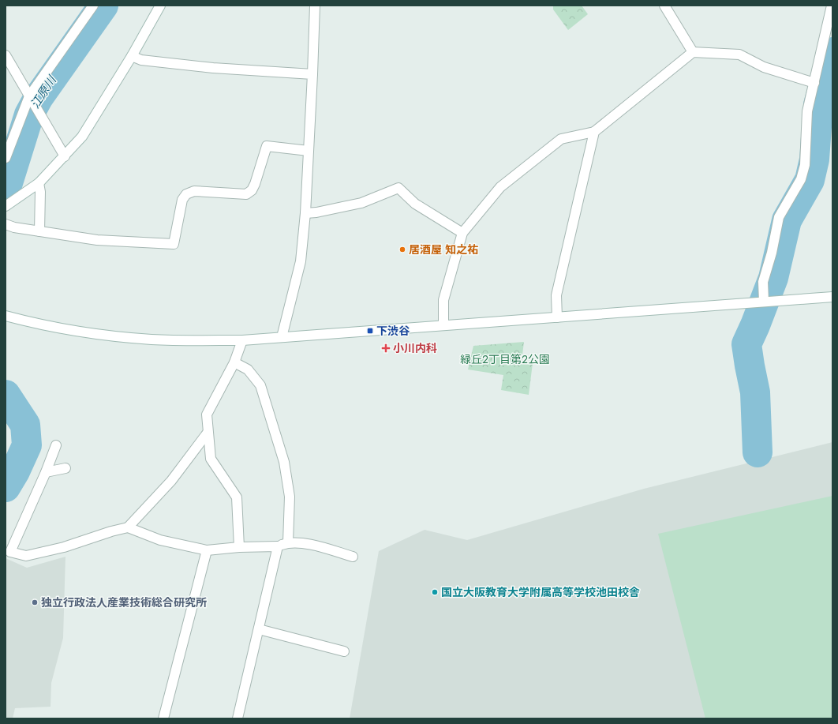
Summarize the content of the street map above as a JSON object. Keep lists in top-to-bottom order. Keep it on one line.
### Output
{"water":["江原川"],"parks":["緑丘2丁目第2公園"],"places":{"other":["居酒屋 知之祐","国立大阪教育大学附属高等学校池田校舎","独立行政法人産業技術総合研究所"],"transit":["下渋谷"],"health":["小川内科"]}}
